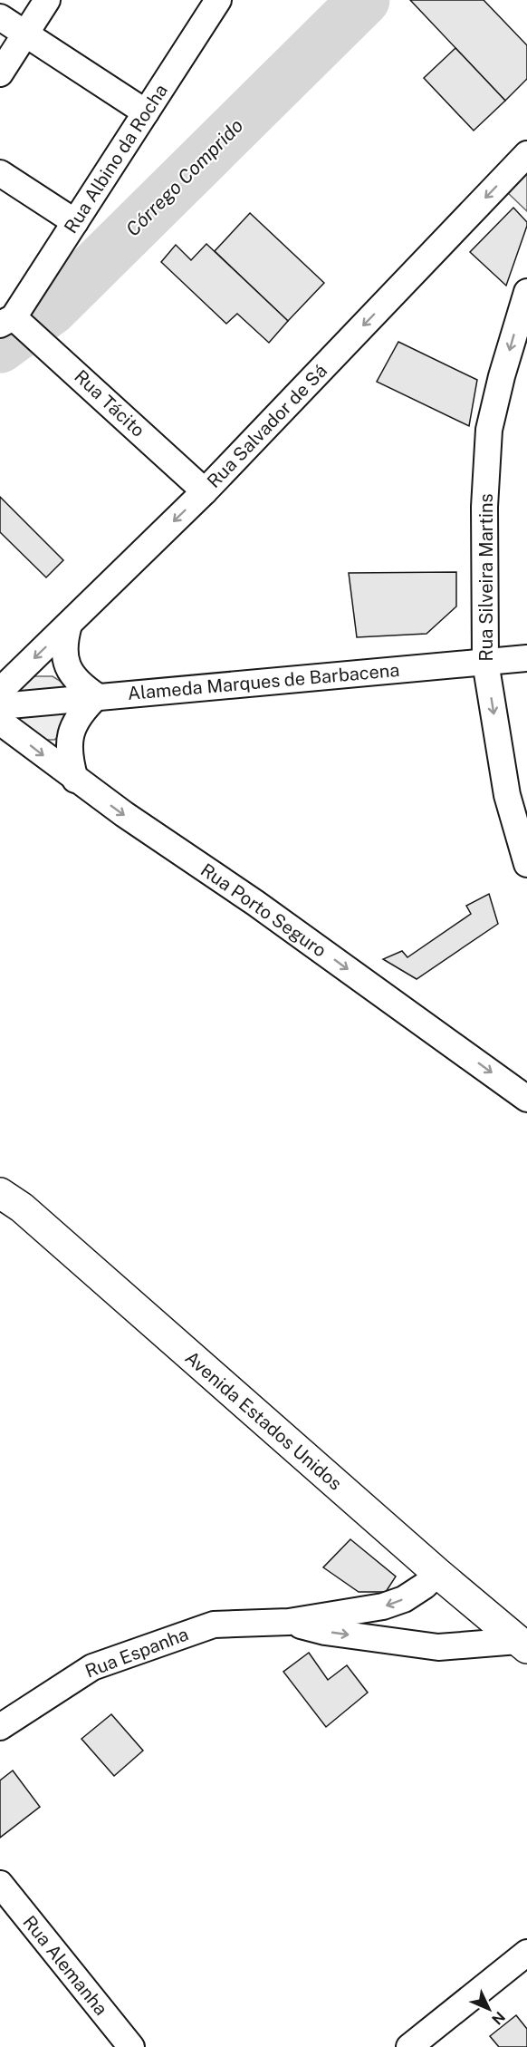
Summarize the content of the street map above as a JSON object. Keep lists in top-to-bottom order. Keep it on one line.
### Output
{"streets":{"street":["Rua Albino da Rocha","Rua Tácito","Rua Salvador de Sá","Rua Silveira Martins","Alameda Marques de Barbacena","Rua Porto Seguro","Avenida Estados Unidos","Rua Espanha","Rua Alemanha"]},"crossings":[["Rua Albino da Rocha","Rua Tácito"],["Rua Tácito","Rua Salvador de Sá"],["Rua Silveira Martins","Alameda Marques de Barbacena"],["Avenida Estados Unidos","Rua Espanha"]],"one_way":["Rua Salvador de Sá","Rua Silveira Martins","Rua Porto Seguro"],"water":["Córrego Comprido"],"north":"bottom right"}
